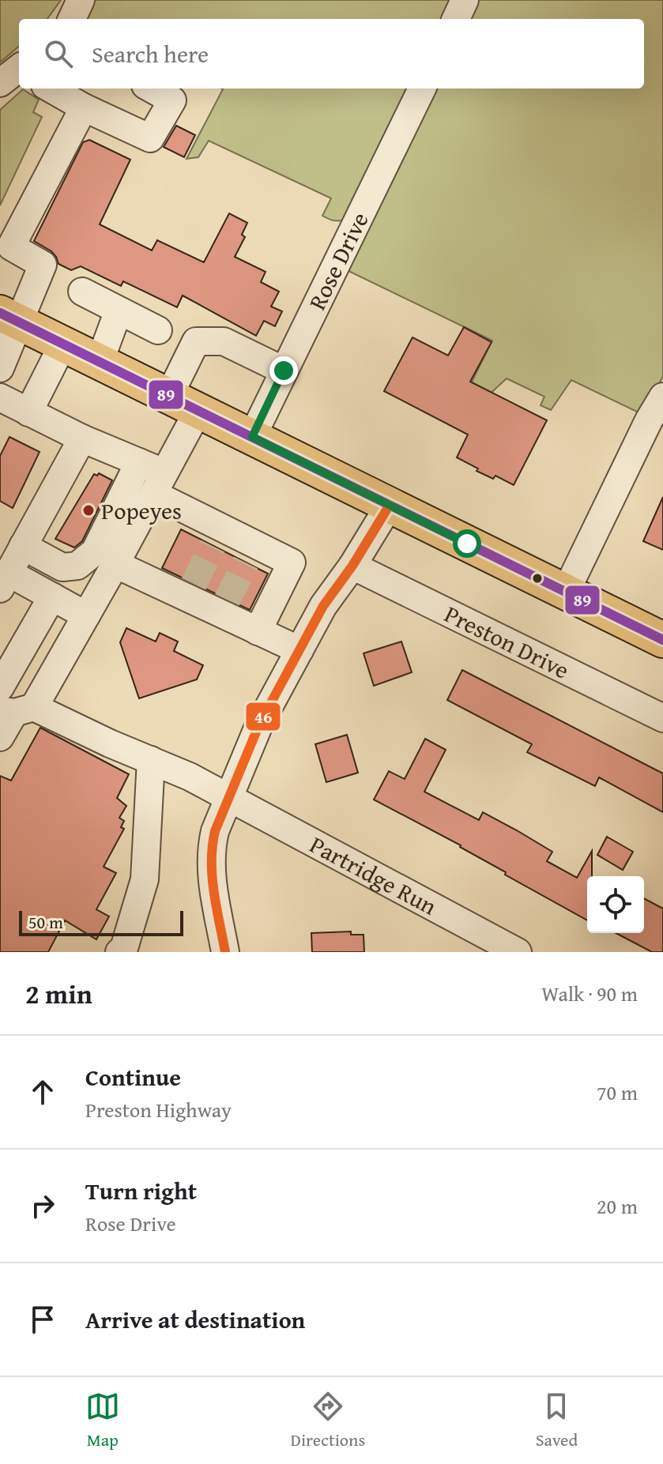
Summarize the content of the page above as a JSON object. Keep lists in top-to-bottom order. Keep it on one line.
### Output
{"streets":{"street":["Rose Drive","Preston Drive","Partridge Run"]},"places":["Popeyes"],"lines":["transit line 89","transit line 46"],"scale_bar":"50 m","page":{"search":"Search here","scale":"50 m","heading":["2 min","Walk · 90 m"],"list":[["Continue","Preston Highway","70 m"],["Turn right","Rose Drive","20 m"],"Arrive at destination"],"nav":["Map","Directions","Saved"]}}
